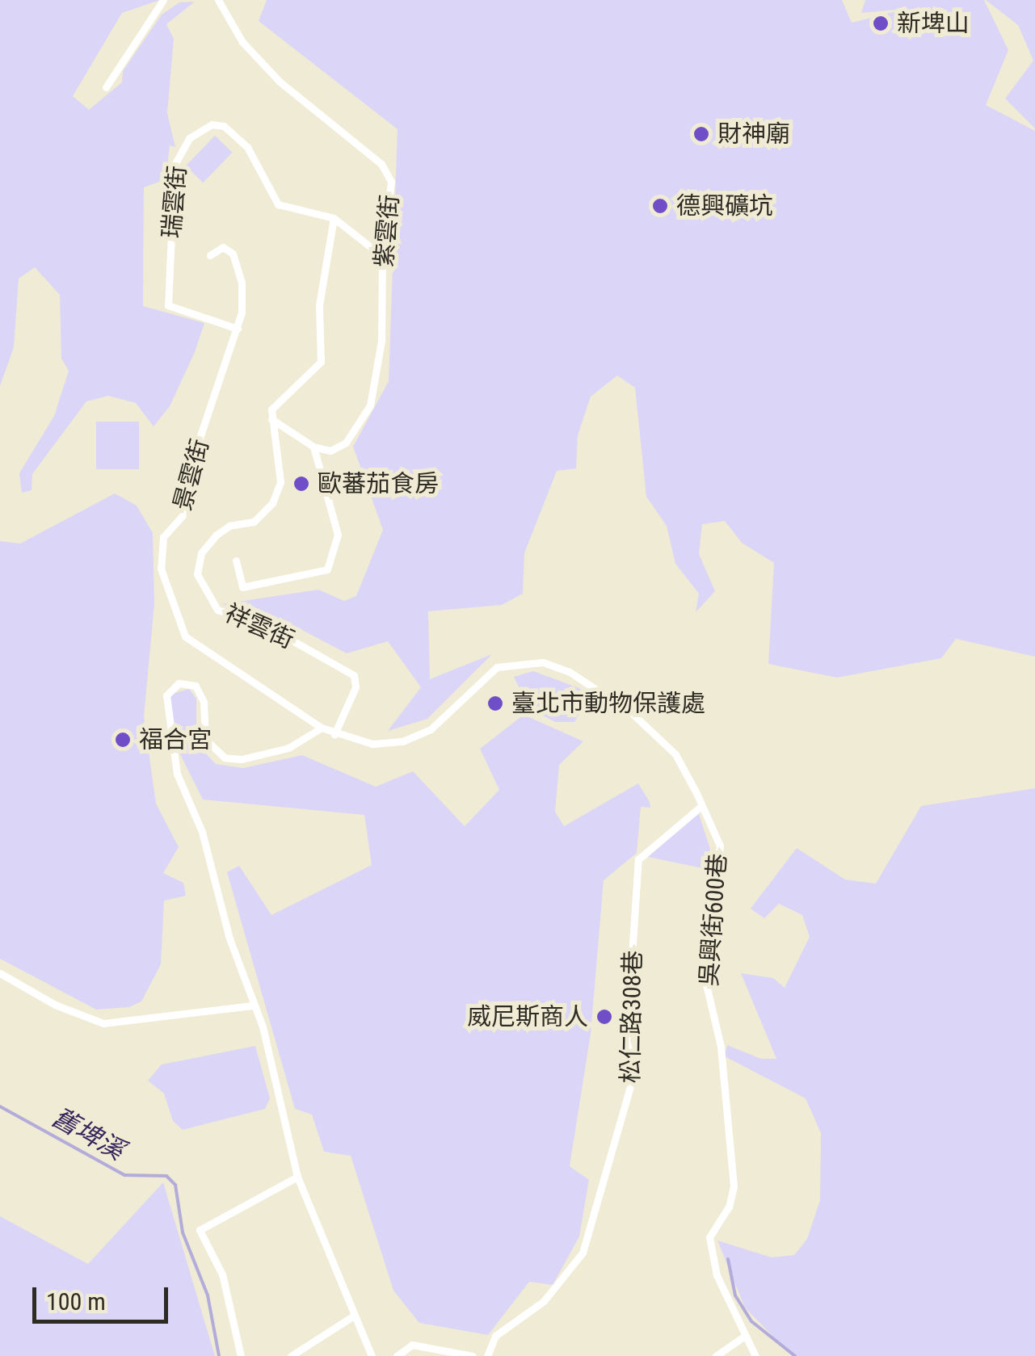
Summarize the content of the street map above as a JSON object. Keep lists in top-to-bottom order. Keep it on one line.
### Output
{"streets":{"street":["瑞雲街","紫雲街","景雲街","祥雲街","吳興街600巷","松仁路308巷"]},"crossings":[["瑞雲街","紫雲街"],["瑞雲街","景雲街"],["景雲街","祥雲街"],["景雲街","吳興街600巷"],["祥雲街","吳興街600巷"],["吳興街600巷","松仁路308巷"]],"water":["舊埤溪"],"places":["新埤山","財神廟","德興礦坑","歐蕃茄食房","臺北市動物保護處","福合宮","威尼斯商人"],"scale_bar":"100 m"}
